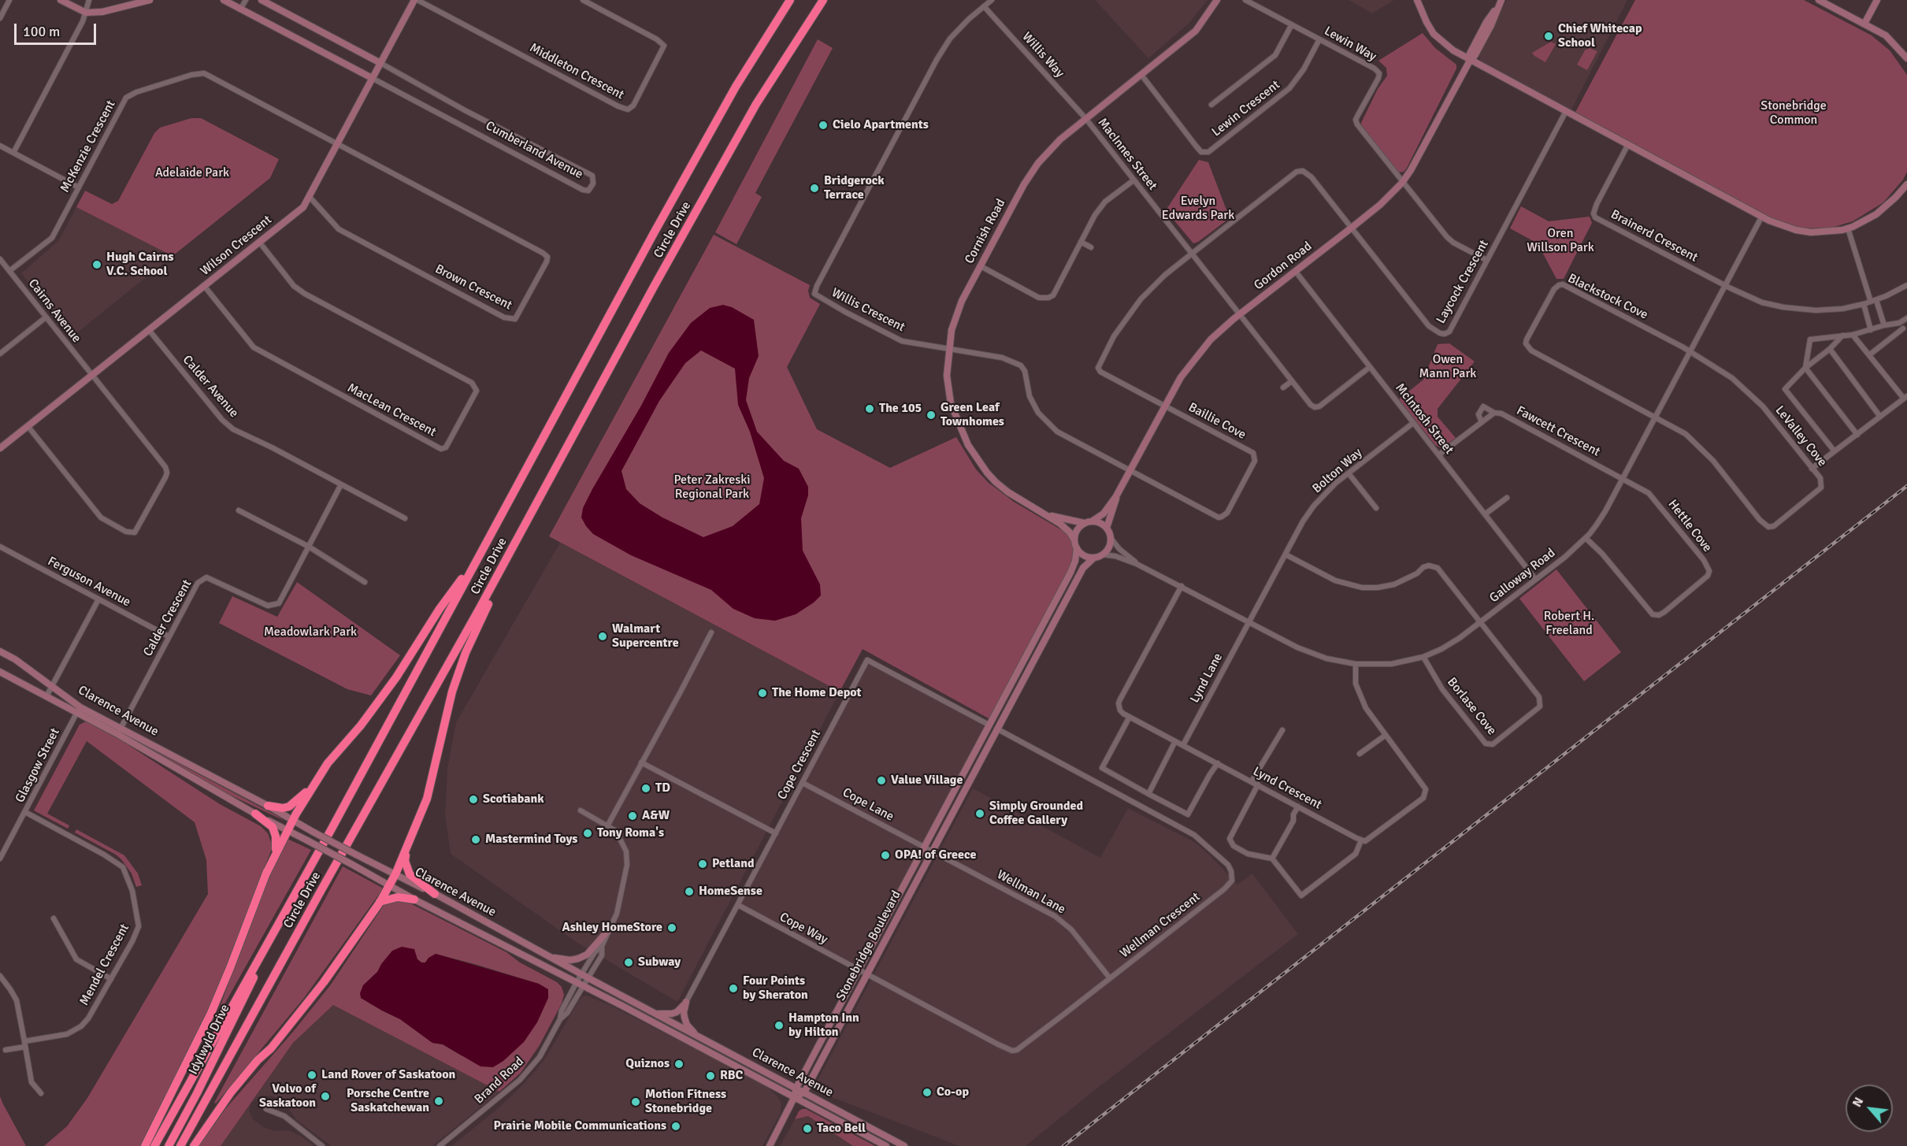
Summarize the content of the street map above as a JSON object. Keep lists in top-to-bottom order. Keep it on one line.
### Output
{"streets":{"highway":["Circle Drive","Idylwyld Drive"],"main road":["Cumberland Avenue","Cornish Road","Wilson Crescent","Gordon Road","Clarence Avenue","Stonebridge Boulevard"],"street":["Lewin Way","Willis Way","Middleton Crescent","Lewin Crescent","McKenzie Crescent","MacInnes Street","Brainerd Crescent","Laycock Crescent","Brown Crescent","Blackstock Cove","Willis Crescent","Cairns Avenue","Calder Avenue","MacLean Crescent","McIntosh Street","Baillie Cove","Fawcett Crescent","LeValley Cove","Bolton Way","Hettle Cove","Galloway Road","Ferguson Avenue","Calder Crescent","Lynd Lane","Borlase Cove","Cope Crescent","Glasgow Street","Lynd Crescent","Cope Lane","Wellman Lane","Wellman Crescent","Cope Way","Mendel Crescent","Brand Road"]},"crossings":[["Lewin Way","Lewin Crescent"],["Lewin Way","Gordon Road"],["Willis Way","MacInnes Street"],["Willis Way","Cornish Road"],["Willis Way","Willis Crescent"],["Middleton Crescent","Wilson Crescent"],["Lewin Crescent","Cornish Road"],["McKenzie Crescent","Wilson Crescent"],["McKenzie Crescent","Brown Crescent"],["McKenzie Crescent","Cairns Avenue"],["Cumberland Avenue","Wilson Crescent"],["MacInnes Street","Cornish Road"],["MacInnes Street","Gordon Road"],["MacInnes Street","McIntosh Street"],["Circle Drive","Idylwyld Drive"],["Cornish Road","Gordon Road"],["Cornish Road","Willis Crescent"],["Cornish Road","Galloway Road"],["Cornish Road","Stonebridge Boulevard"],["Brainerd Crescent","Galloway Road"],["Wilson Crescent","Brown Crescent"],["Wilson Crescent","Cairns Avenue"],["Wilson Crescent","Calder Avenue"],["Wilson Crescent","MacLean Crescent"],["Gordon Road","Laycock Crescent"],["Gordon Road","McIntosh Street"],["Gordon Road","Baillie Cove"],["Gordon Road","Galloway Road"],["Gordon Road","Stonebridge Boulevard"],["Blackstock Cove","LeValley Cove"],["Blackstock Cove","Galloway Road"],["Calder Avenue","Calder Crescent"],["McIntosh Street","Bolton Way"],["McIntosh Street","Galloway Road"],["Fawcett Crescent","Hettle Cove"],["Fawcett Crescent","Galloway Road"],["LeValley Cove","Galloway Road"],["Bolton Way","Galloway Road"],["Bolton Way","Lynd Lane"],["Hettle Cove","Galloway Road"],["Galloway Road","Lynd Lane"],["Galloway Road","Borlase Cove"],["Galloway Road","Stonebridge Boulevard"],["Ferguson Avenue","Calder Crescent"],["Calder Crescent","Clarence Avenue"],["Lynd Lane","Lynd Crescent"],["Clarence Avenue","Glasgow Street"],["Clarence Avenue","Stonebridge Boulevard"],["Clarence Avenue","Brand Road"],["Cope Crescent","Cope Lane"],["Cope Crescent","Cope Way"],["Cope Crescent","Stonebridge Boulevard"],["Glasgow Street","Mendel Crescent"],["Cope Lane","Wellman Lane"],["Cope Lane","Stonebridge Boulevard"],["Wellman Lane","Wellman Crescent"],["Wellman Lane","Stonebridge Boulevard"],["Wellman Crescent","Cope Way"],["Wellman Crescent","Stonebridge Boulevard"],["Cope Way","Stonebridge Boulevard"]],"parks":["Stonebridge Common","Adelaide Park","Evelyn Edwards Park","Oren Willson Park","Owen Mann Park","Peter Zakreski Regional Park","Robert H. Freeland","Meadowlark Park"],"places":["Chief Whitecap School","Cielo Apartments","Bridgerock Terrace","Hugh Cairns V.C. School","The 105","Green Leaf Townhomes","Walmart Supercentre","The Home Depot","Value Village","TD","Scotiabank","Simply Grounded Coffee Gallery","A&W","Tony Roma's","Mastermind Toys","OPA! of Greece","Petland","HomeSense","Ashley HomeStore","Subway","Four Points by Sheraton","Hampton Inn by Hilton","Quiznos","Land Rover of Saskatoon","RBC","Co-op","Volvo of Saskatoon","Porsche Centre Saskatchewan","Motion Fitness Stonebridge","Prairie Mobile Communications","Taco Bell"],"scale_bar":"100 m","north":"top left"}
